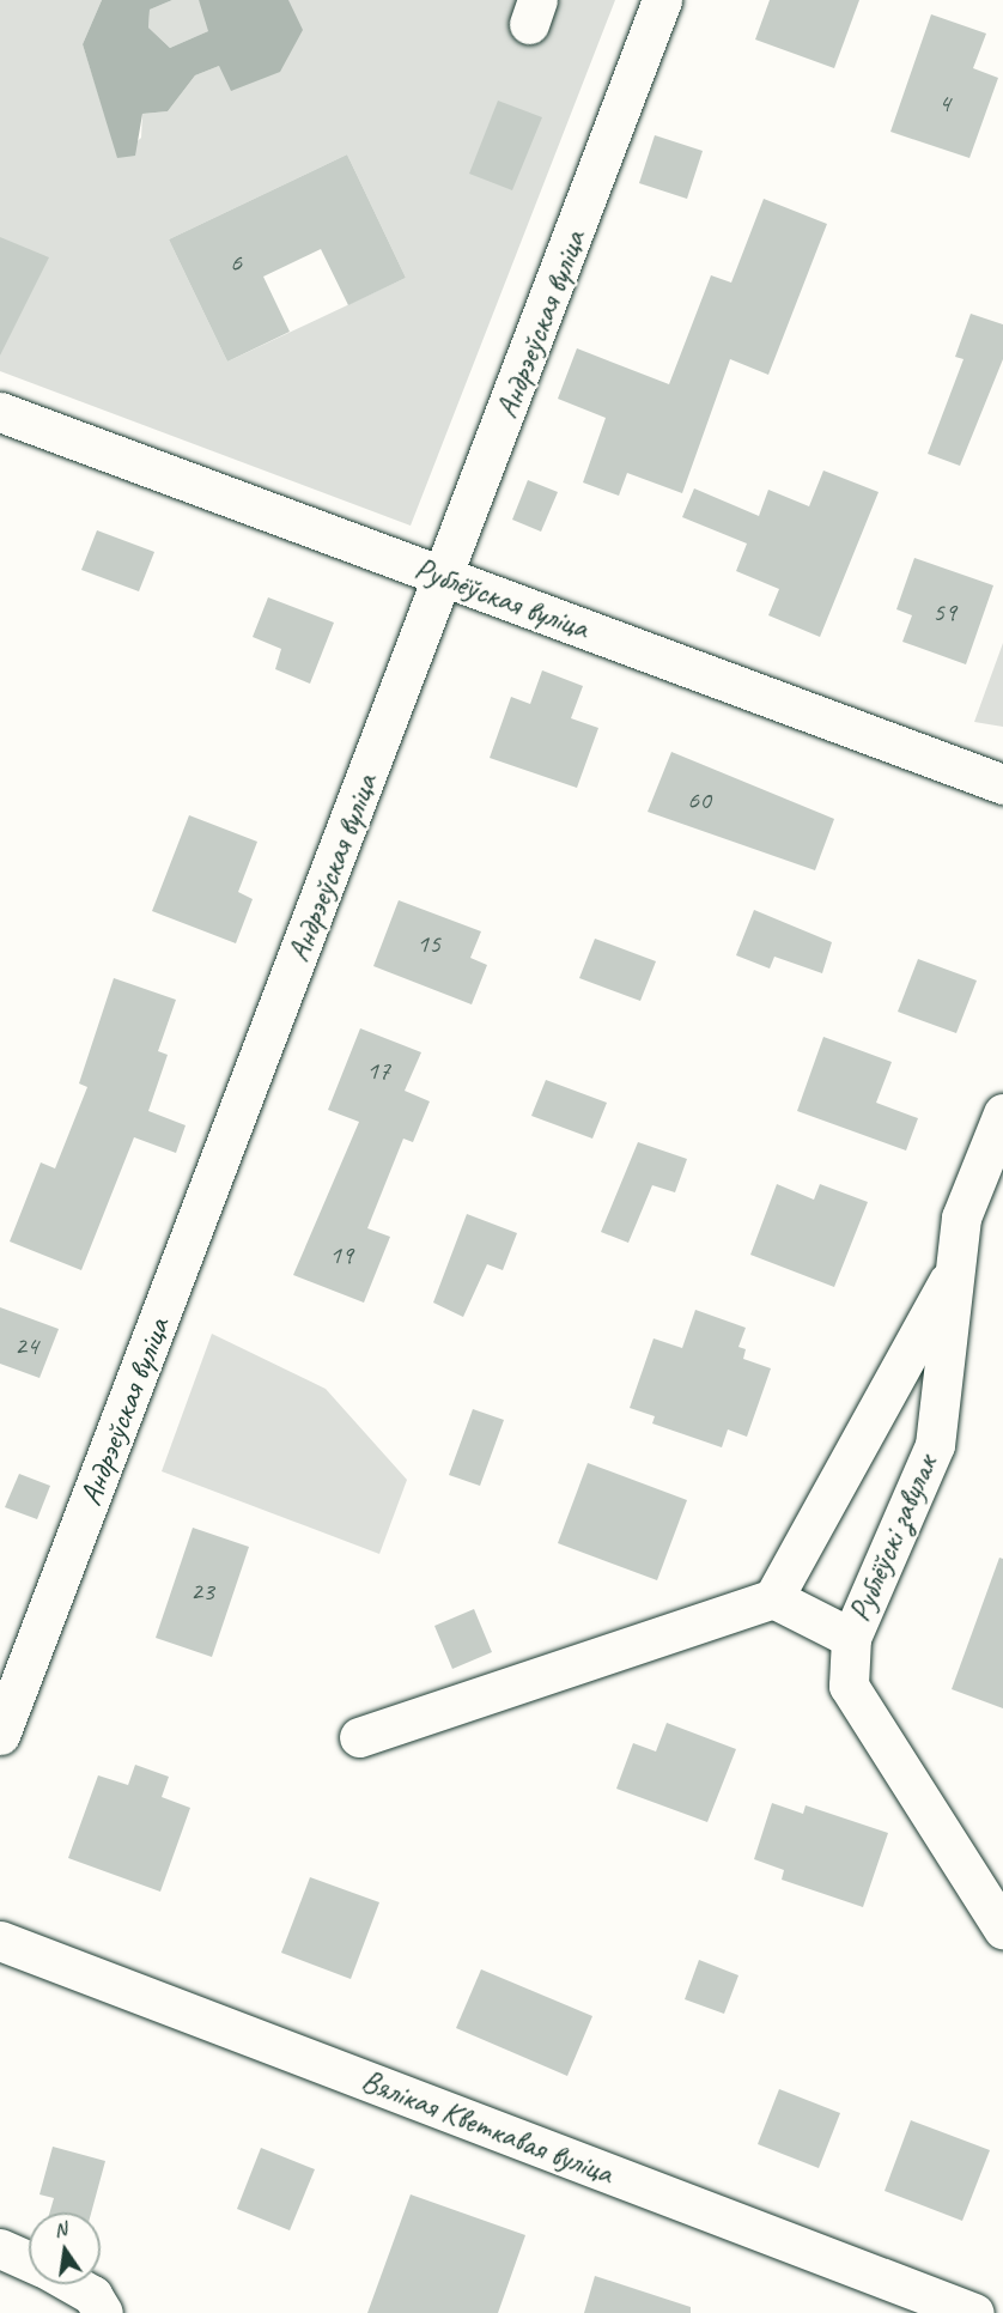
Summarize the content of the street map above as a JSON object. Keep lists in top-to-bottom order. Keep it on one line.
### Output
{"streets":{"street":["Андрэеўская вуліца","Рублёўская вуліца","Рублёўскі завулак","Вялікая Кветкавая вуліца"]},"crossings":[["Андрэеўская вуліца","Рублёўская вуліца"]],"house_numbers":["4","6","59","60","15","17","19","24","23"],"north":"top"}
